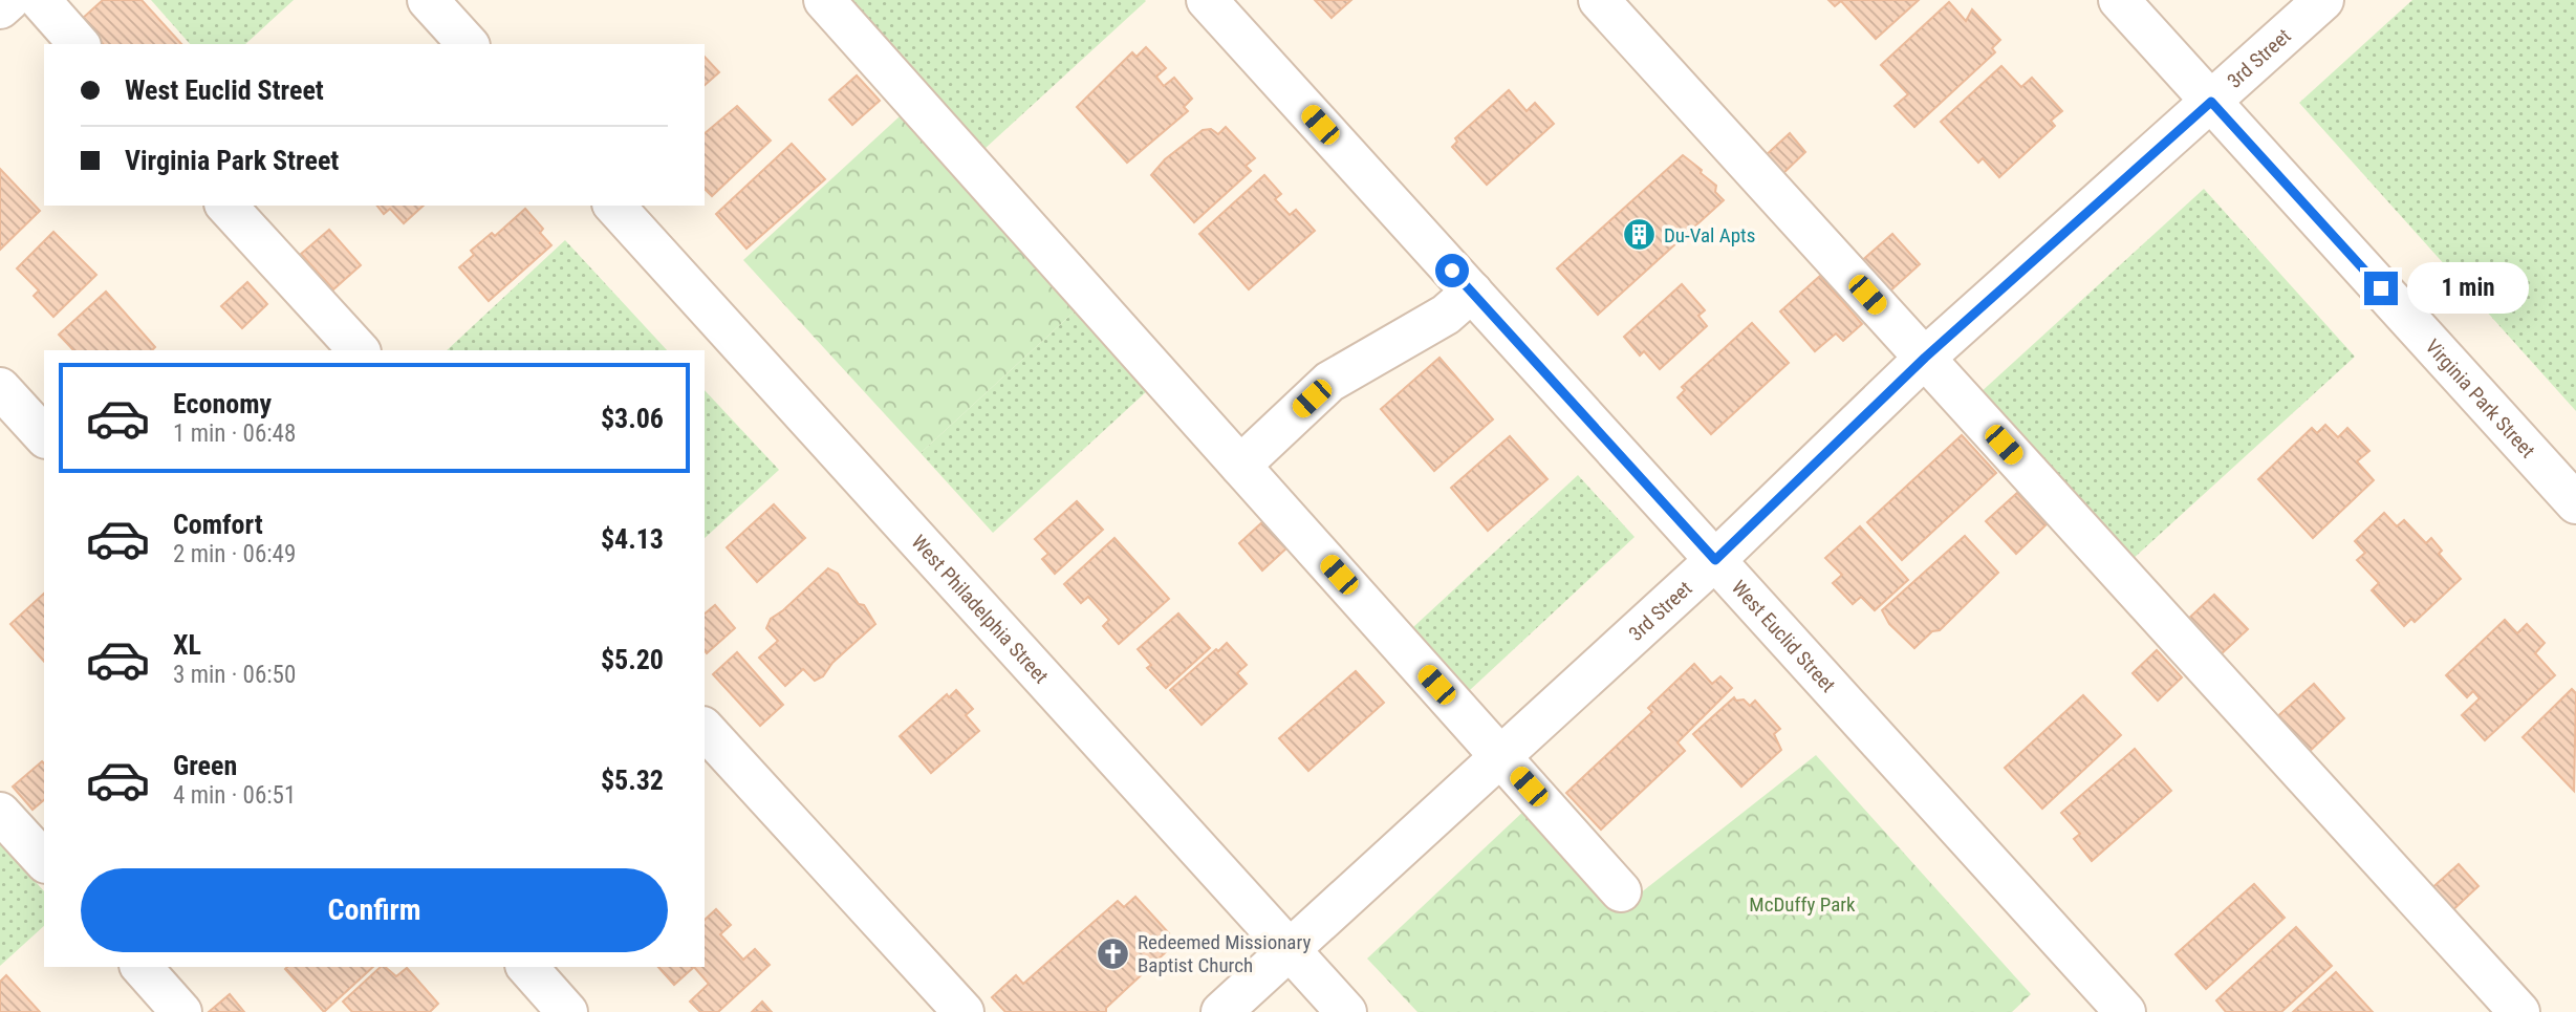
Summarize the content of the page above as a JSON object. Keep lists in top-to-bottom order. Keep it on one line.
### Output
{"streets":{"street":["3rd Street","Virginia Park Street","West Philadelphia Street","West Euclid Street"]},"crossings":[["3rd Street","Virginia Park Street"],["3rd Street","West Philadelphia Street"],["3rd Street","West Euclid Street"]],"parks":["McDuffy Park"],"places":{"building":["Du-Val Apts"],"church":["Redeemed Missionary Baptist Church"]},"page":{"banner":["West Euclid Street","Virginia Park Street"],"bubble":"1 min","list":[{"name":"Economy","note":"1 min · 06:48","value":"$3.06"},{"name":"Comfort","note":"2 min · 06:49","value":"$4.13"},{"name":"XL","note":"3 min · 06:50","value":"$5.20"},{"name":"Green","note":"4 min · 06:51","value":"$5.32"}],"buttons":"Confirm"}}
